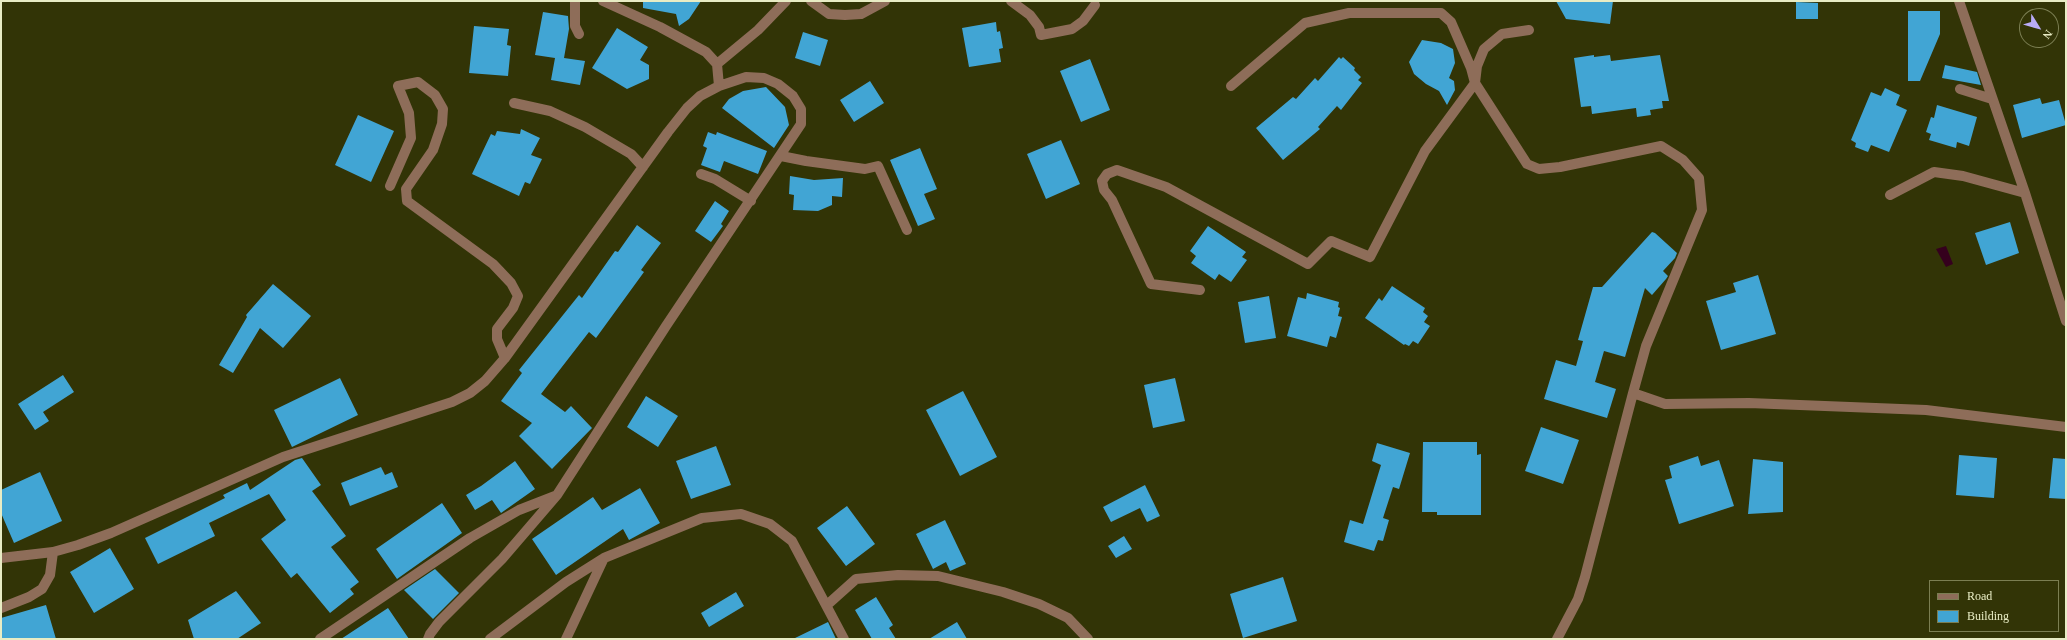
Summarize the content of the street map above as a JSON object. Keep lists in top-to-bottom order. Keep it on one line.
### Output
{"legend":["Road","Building"],"north":"bottom right"}
